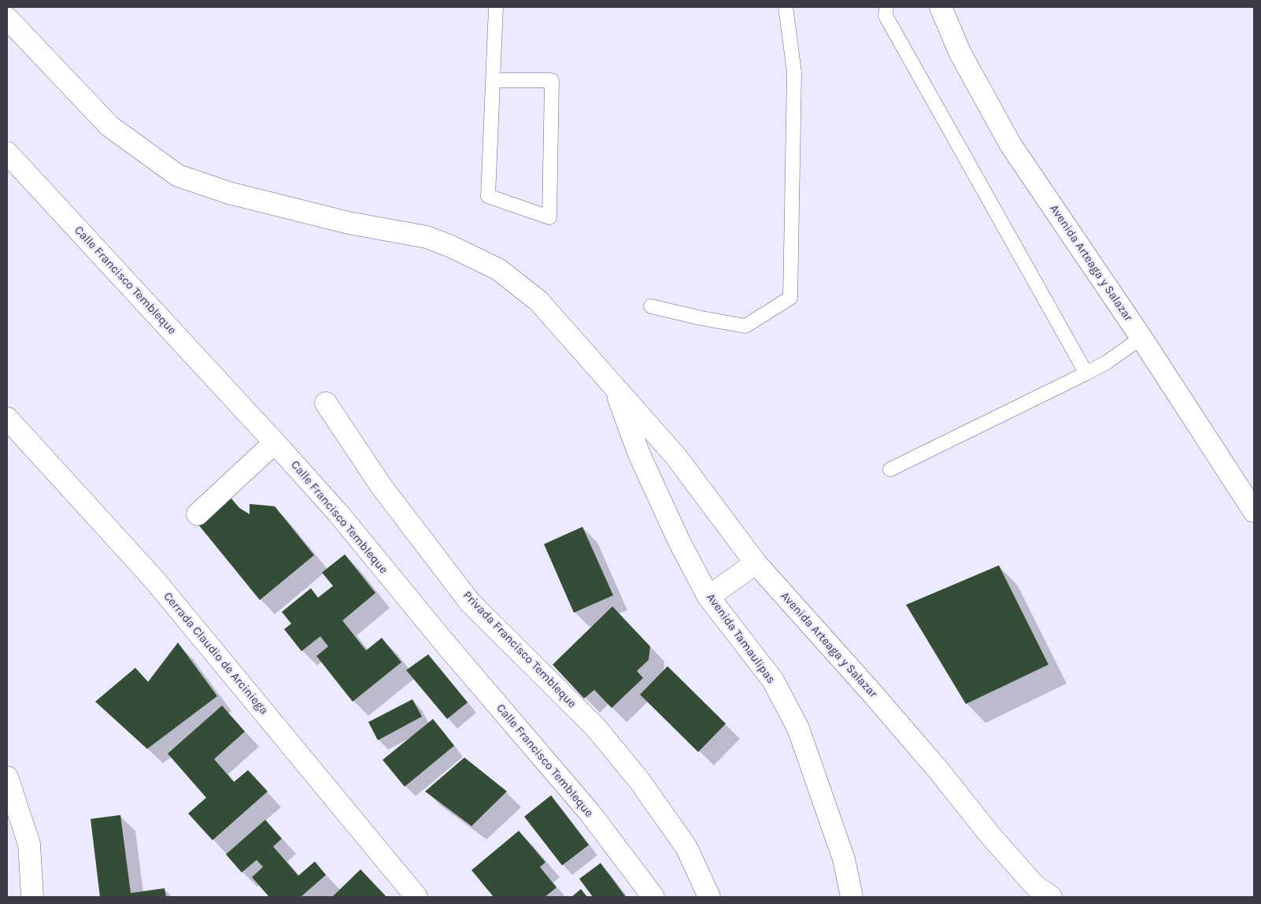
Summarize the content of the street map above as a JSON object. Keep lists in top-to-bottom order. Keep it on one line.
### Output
{"streets":{"street":["Avenida Arteaga y Salazar","Calle Francisco Tembleque","Avenida Tamaulipas","Privada Francisco Tembleque","Cerrada Claudio de Arciniega"]},"crossings":[["Avenida Arteaga y Salazar","Avenida Tamaulipas"]]}
